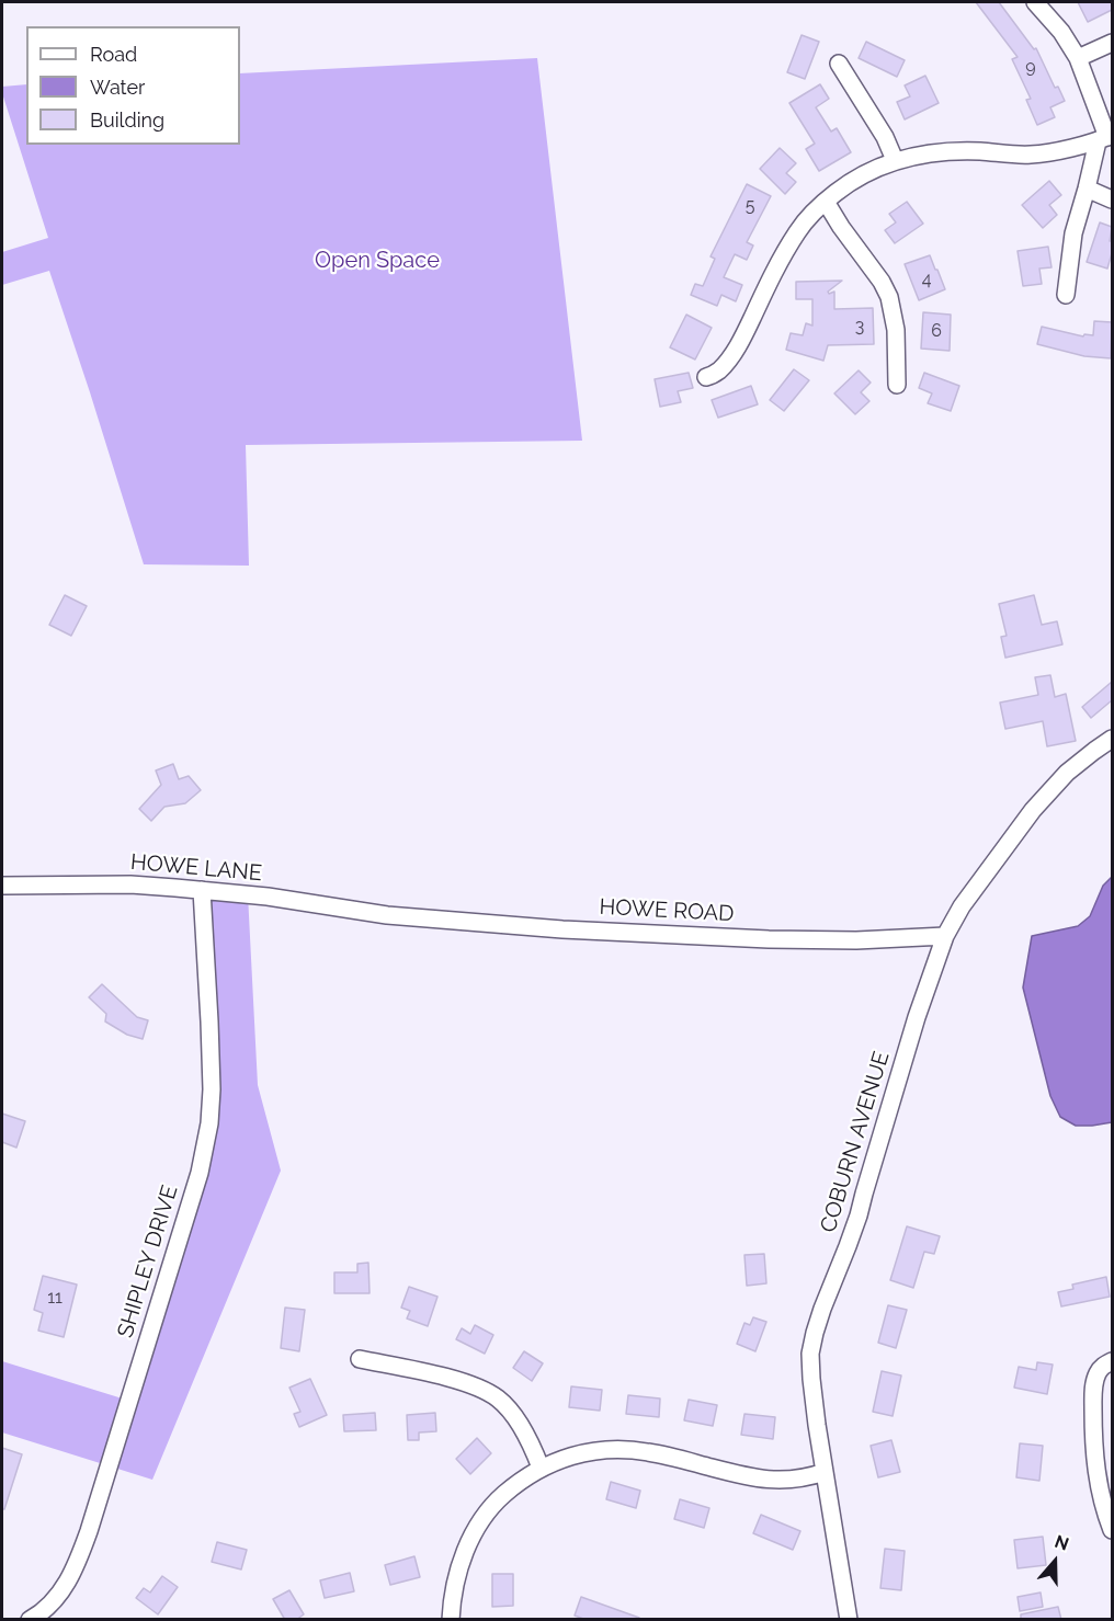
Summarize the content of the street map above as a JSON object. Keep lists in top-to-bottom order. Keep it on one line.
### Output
{"streets":{"street":["HOWE LANE","HOWE ROAD","COBURN AVENUE","SHIPLEY DRIVE"]},"crossings":[["HOWE LANE","HOWE ROAD"],["HOWE LANE","SHIPLEY DRIVE"],["HOWE ROAD","COBURN AVENUE"]],"parks":["Open Space"],"house_numbers":["9","5","4","3","6","11"],"legend":["Road","Water","Building"],"north":"top"}
